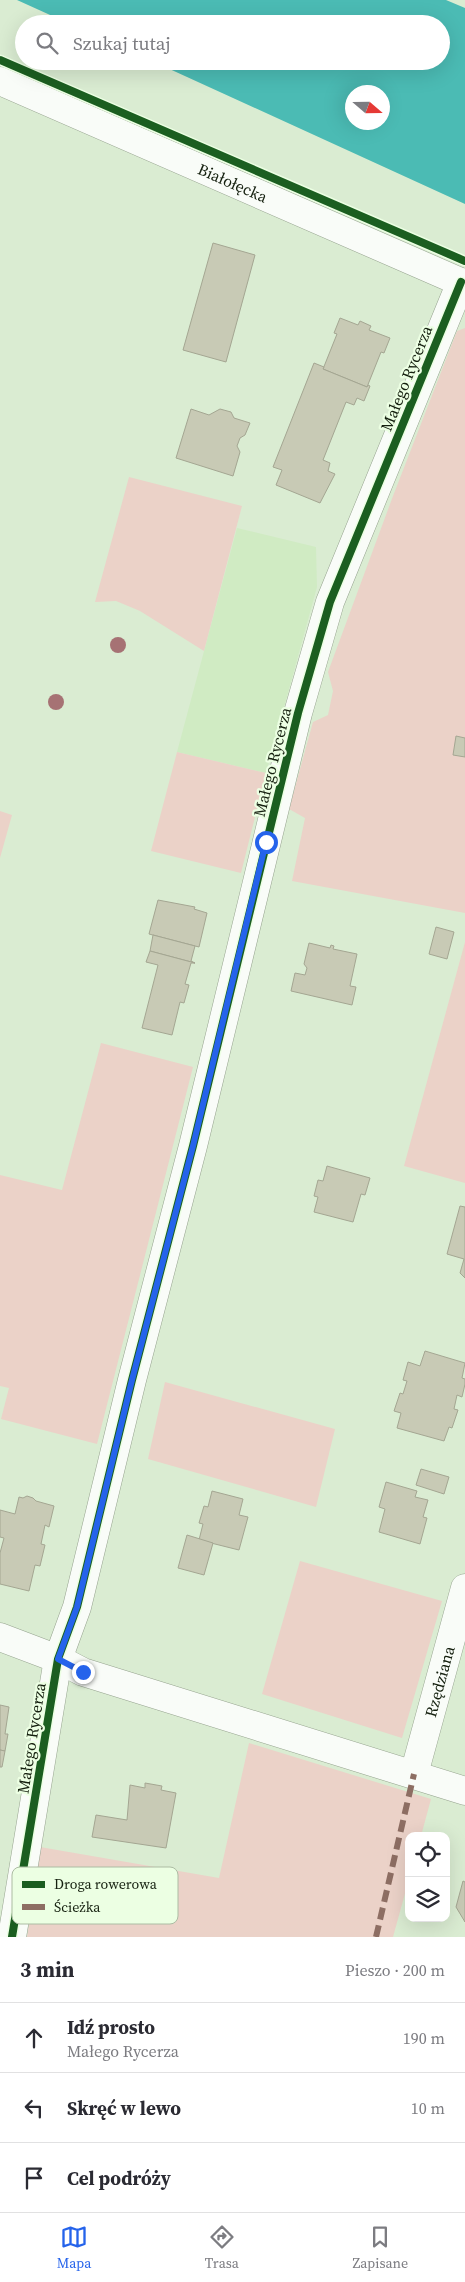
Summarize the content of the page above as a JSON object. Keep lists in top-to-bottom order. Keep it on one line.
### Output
{"streets":{"street":["Białołęcka","Małego Rycerza","Rzędziana"]},"crossings":[["Białołęcka","Małego Rycerza"]],"legend":["Droga rowerowa","Ścieżka"],"north":"right","page":{"search":"Szukaj tutaj","heading":["3 min","Pieszo · 200 m"],"list":[["Idź prosto","Małego Rycerza","190 m"],["Skręć w lewo","10 m"],"Cel podróży"],"nav":["Mapa","Trasa","Zapisane"]}}
